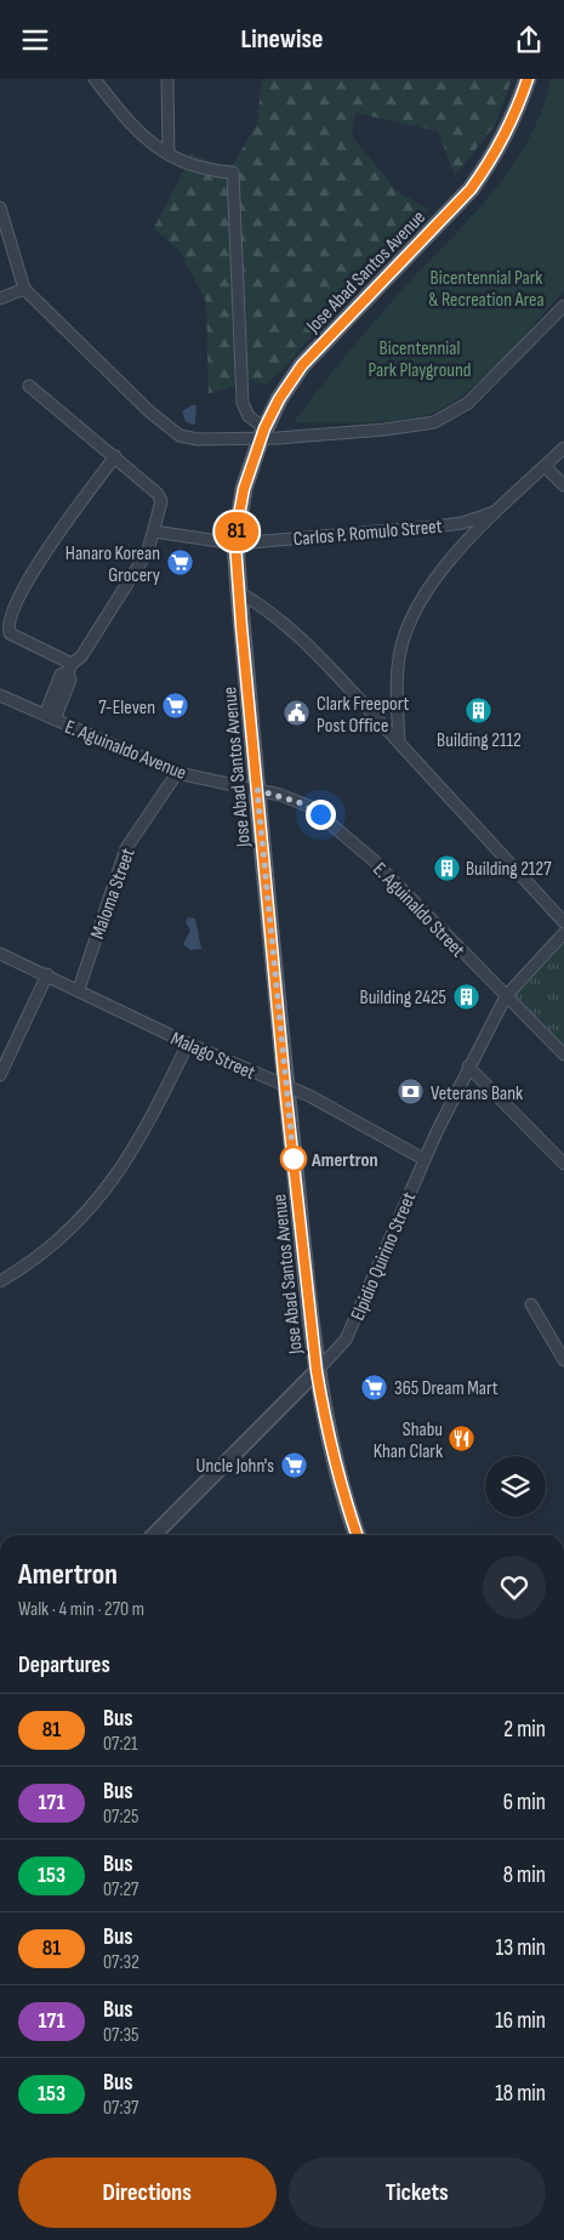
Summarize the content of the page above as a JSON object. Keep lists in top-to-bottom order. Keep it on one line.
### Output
{"streets":{"main road":["Jose Abad Santos Avenue"],"street":["Carlos P. Romulo Street","E. Aguinaldo Avenue","Maloma Street","E. Aguinaldo Street","Malago Street","Elpidio Quirino Street"]},"crossings":[["Jose Abad Santos Avenue","Carlos P. Romulo Street"],["Jose Abad Santos Avenue","E. Aguinaldo Avenue"],["Jose Abad Santos Avenue","E. Aguinaldo Street"],["Jose Abad Santos Avenue","Malago Street"],["Jose Abad Santos Avenue","Elpidio Quirino Street"],["E. Aguinaldo Avenue","Maloma Street"],["E. Aguinaldo Avenue","E. Aguinaldo Street"],["Maloma Street","Malago Street"],["E. Aguinaldo Street","Elpidio Quirino Street"],["Malago Street","Elpidio Quirino Street"]],"parks":["Bicentennial Park & Recreation Area","Bicentennial Park Playground"],"places":{"supermarket":["Hanaro Korean Grocery","7-Eleven","365 Dream Mart","Uncle John's"],"building":["Building 2112","Building 2127","Building 2425"],"public building":["Clark Freeport Post Office"],"bank":["Veterans Bank"],"other":["Amertron"],"restaurant":["Shabu Khan Clark"]},"lines":["bus line 81"],"page":{"header":"Linewise","on_map":"81","heading":[["Amertron","Walk · 4 min · 270 m"],"Departures"],"list":[{"mark":"81","name":"Bus","note":"07:21","value":"2 min"},{"mark":"171","name":"Bus","note":"07:25","value":"6 min"},{"mark":"153","name":"Bus","note":"07:27","value":"8 min"},{"mark":"81","name":"Bus","note":"07:32","value":"13 min"},{"mark":"171","name":"Bus","note":"07:35","value":"16 min"},{"mark":"153","name":"Bus","note":"07:37","value":"18 min"}],"buttons":["Directions","Tickets"]}}
